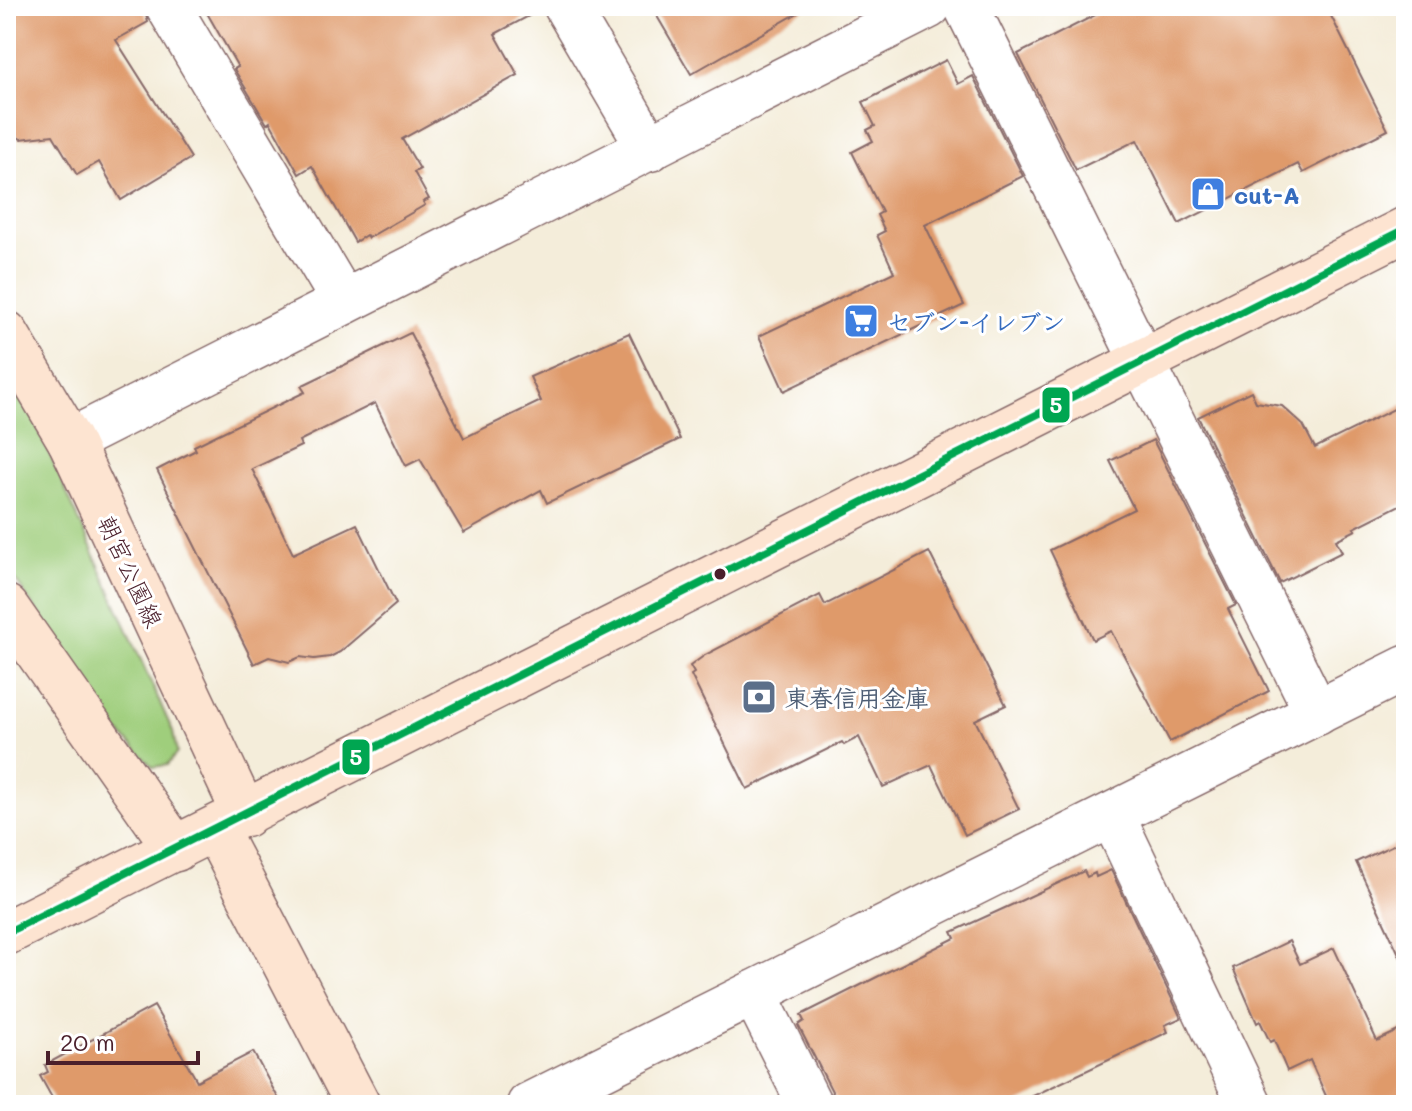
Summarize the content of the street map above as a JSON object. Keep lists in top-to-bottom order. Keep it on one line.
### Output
{"streets":{"street":["朝宮公園線"]},"places":{"shop":["cut-A"],"supermarket":["セブン-イレブン"],"bank":["東春信用金庫"]},"lines":["transit line 5"],"scale_bar":"20 m"}
